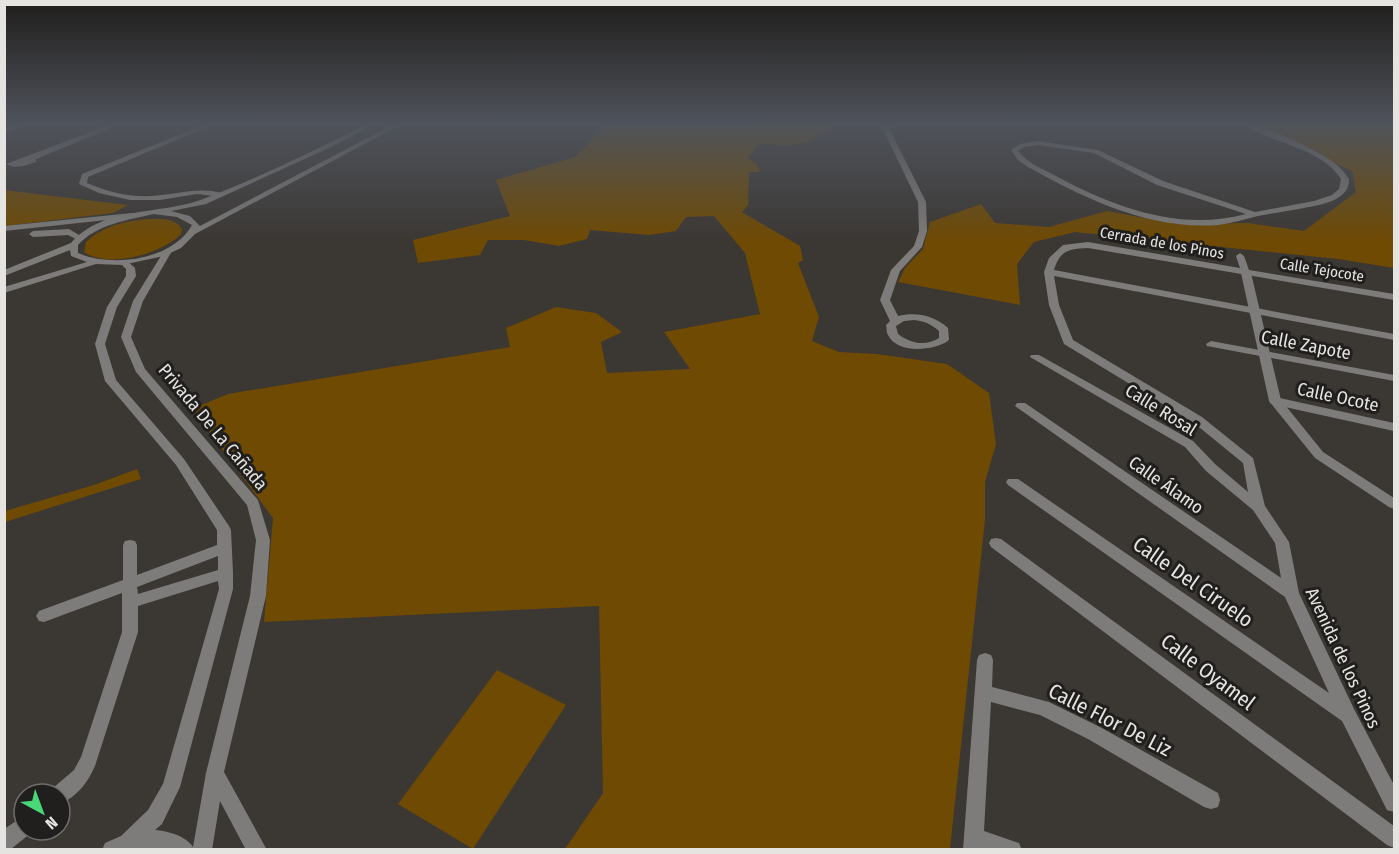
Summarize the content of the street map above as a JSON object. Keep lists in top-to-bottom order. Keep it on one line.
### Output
{"streets":{"street":["Cerrada de los Pinos","Calle Tejocote","Calle Zapote","Calle Ocote","Calle Rosal","Privada De La Cañada","Calle Álamo","Calle Del Ciruelo","Avenida de los Pinos","Calle Oyamel","Calle Flor De Liz"]},"crossings":[["Cerrada de los Pinos","Calle Tejocote"],["Cerrada de los Pinos","Avenida de los Pinos"],["Calle Rosal","Avenida de los Pinos"],["Calle Álamo","Avenida de los Pinos"],["Calle Del Ciruelo","Avenida de los Pinos"]],"north":"bottom right"}
